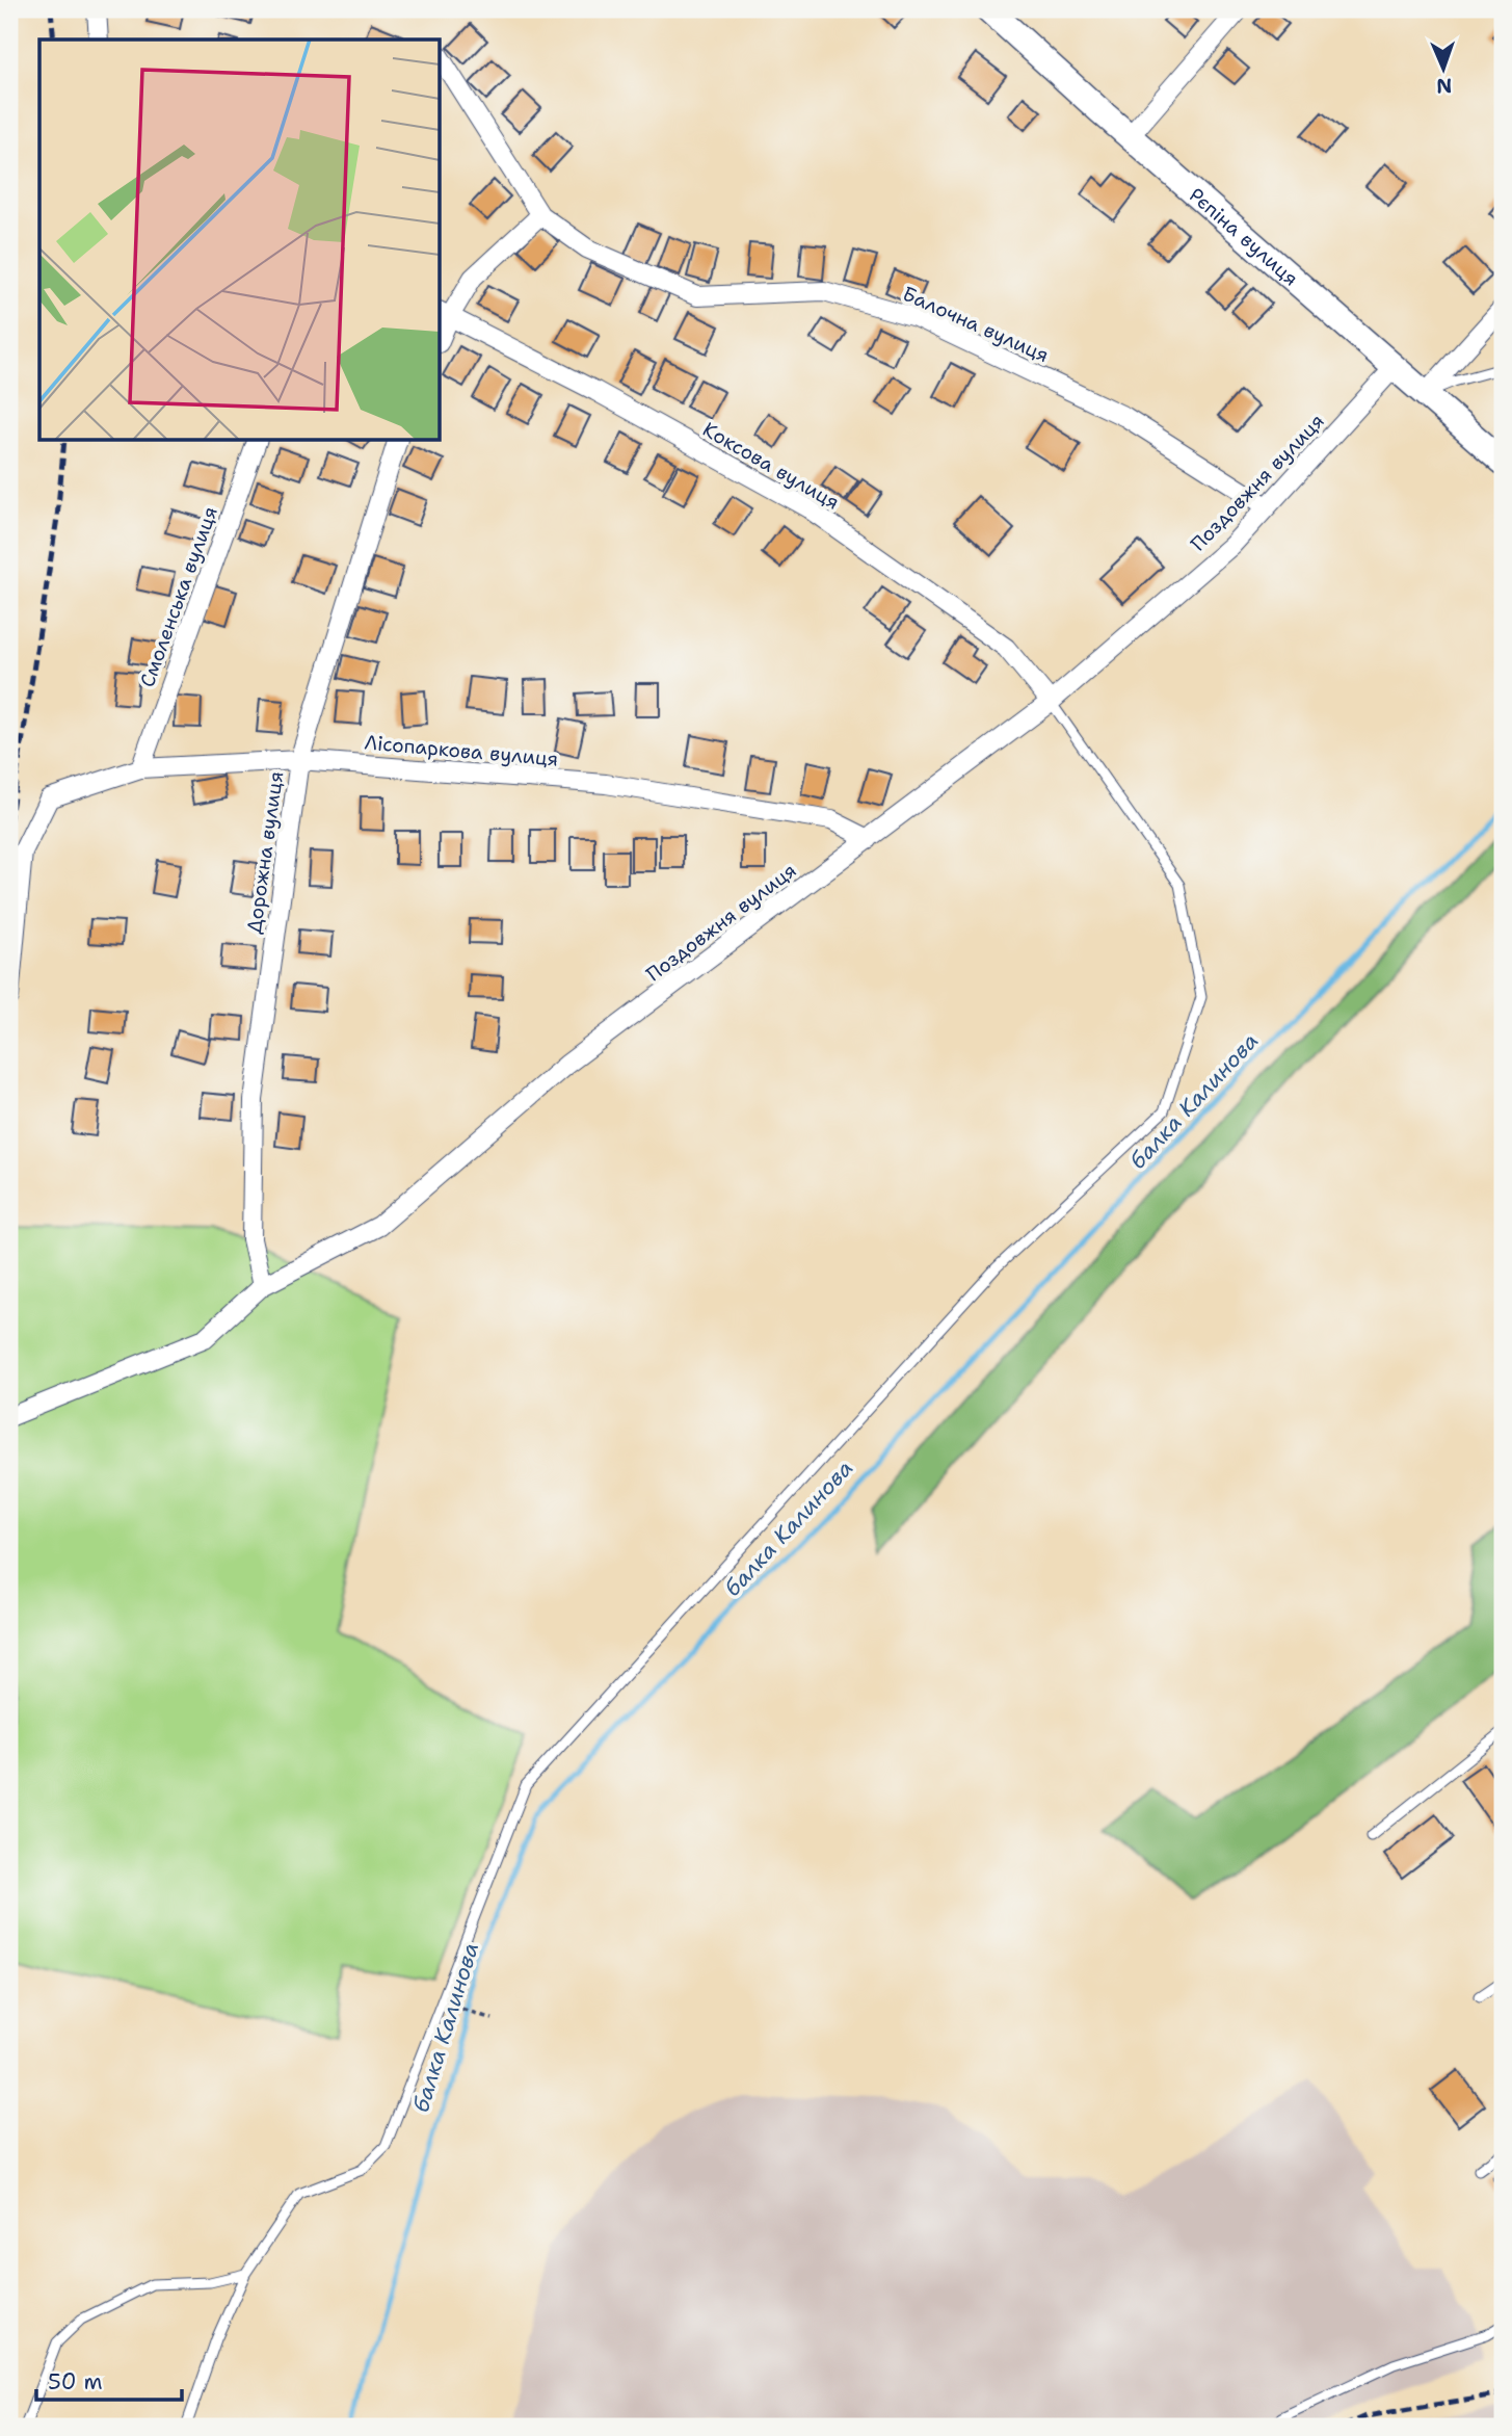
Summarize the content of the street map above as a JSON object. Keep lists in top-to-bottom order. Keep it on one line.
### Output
{"streets":{"street":["Рєпіна вулиця","Балочна вулиця","Коксова вулиця","Поздовжня вулиця","Смоленська вулиця","Лісопаркова вулиця","Дорожна вулиця"]},"crossings":[["Рєпіна вулиця","Поздовжня вулиця"],["Балочна вулиця","Поздовжня вулиця"],["Коксова вулиця","Поздовжня вулиця"],["Поздовжня вулиця","Лісопаркова вулиця"],["Поздовжня вулиця","Дорожна вулиця"],["Смоленська вулиця","Лісопаркова вулиця"],["Лісопаркова вулиця","Дорожна вулиця"]],"water":["балка Калинова"],"scale_bar":"50 m","north":"bottom"}
